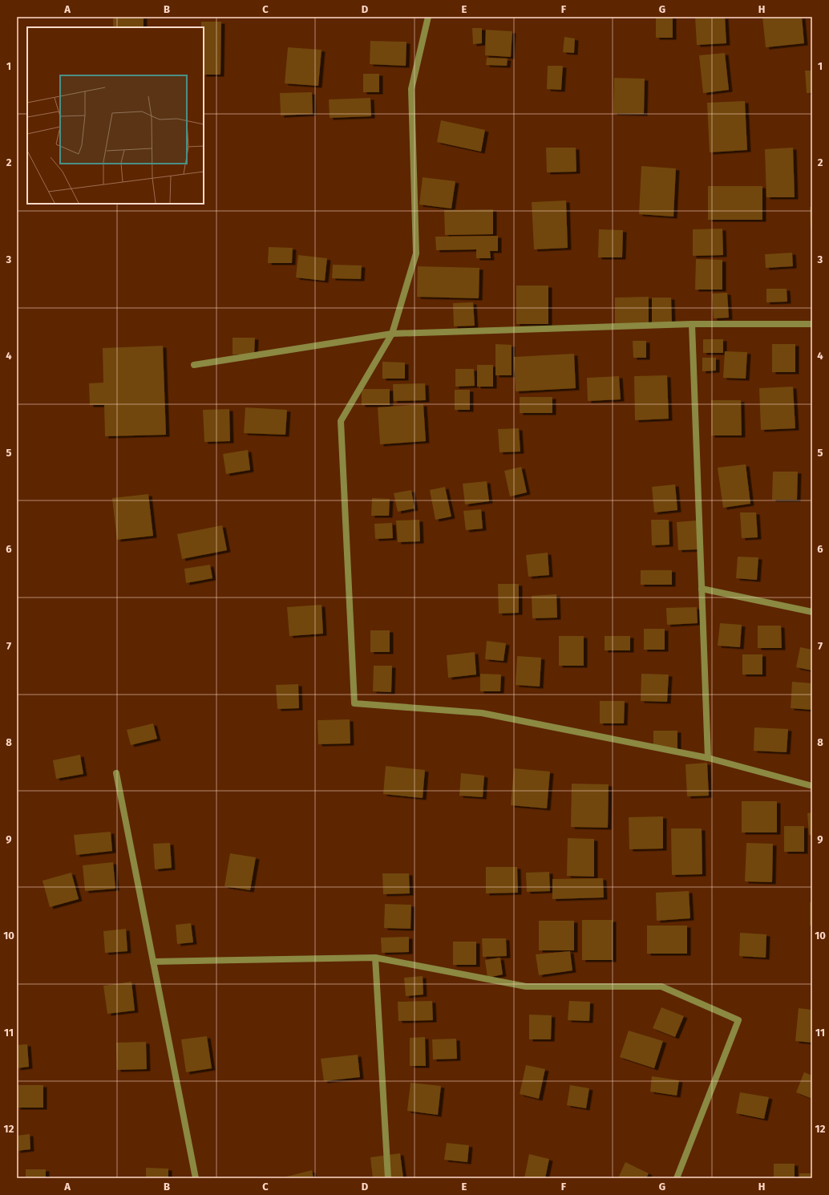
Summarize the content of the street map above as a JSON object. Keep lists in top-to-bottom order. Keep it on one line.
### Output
{"grid":{"columns":["A","B","C","D","E","F","G","H"],"rows":["1","2","3","4","5","6","7","8","9","10","11","12"]}}
